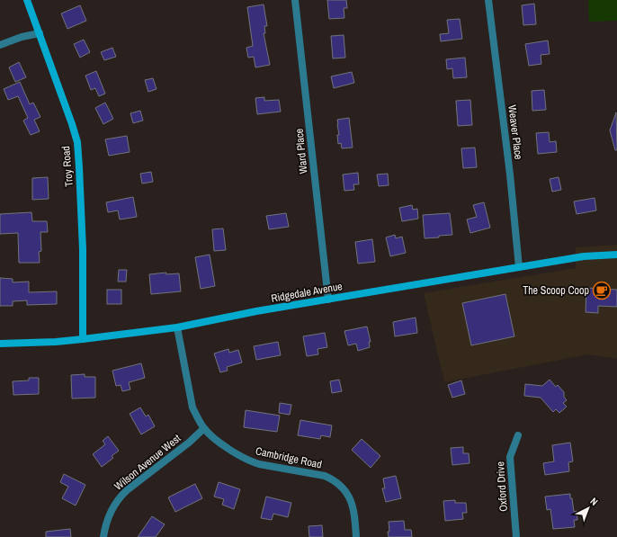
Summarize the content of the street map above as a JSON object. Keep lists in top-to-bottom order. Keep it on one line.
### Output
{"streets":{"main road":["Troy Road","Ridgedale Avenue"],"street":["Weaver Place","Ward Place","Cambridge Road","Wilson Avenue West","Oxford Drive"]},"crossings":[["Weaver Place","Ridgedale Avenue"],["Ward Place","Ridgedale Avenue"],["Troy Road","Ridgedale Avenue"],["Ridgedale Avenue","Cambridge Road"],["Cambridge Road","Wilson Avenue West"]],"places":{"cafe":["The Scoop Coop"]},"north":"top right"}
